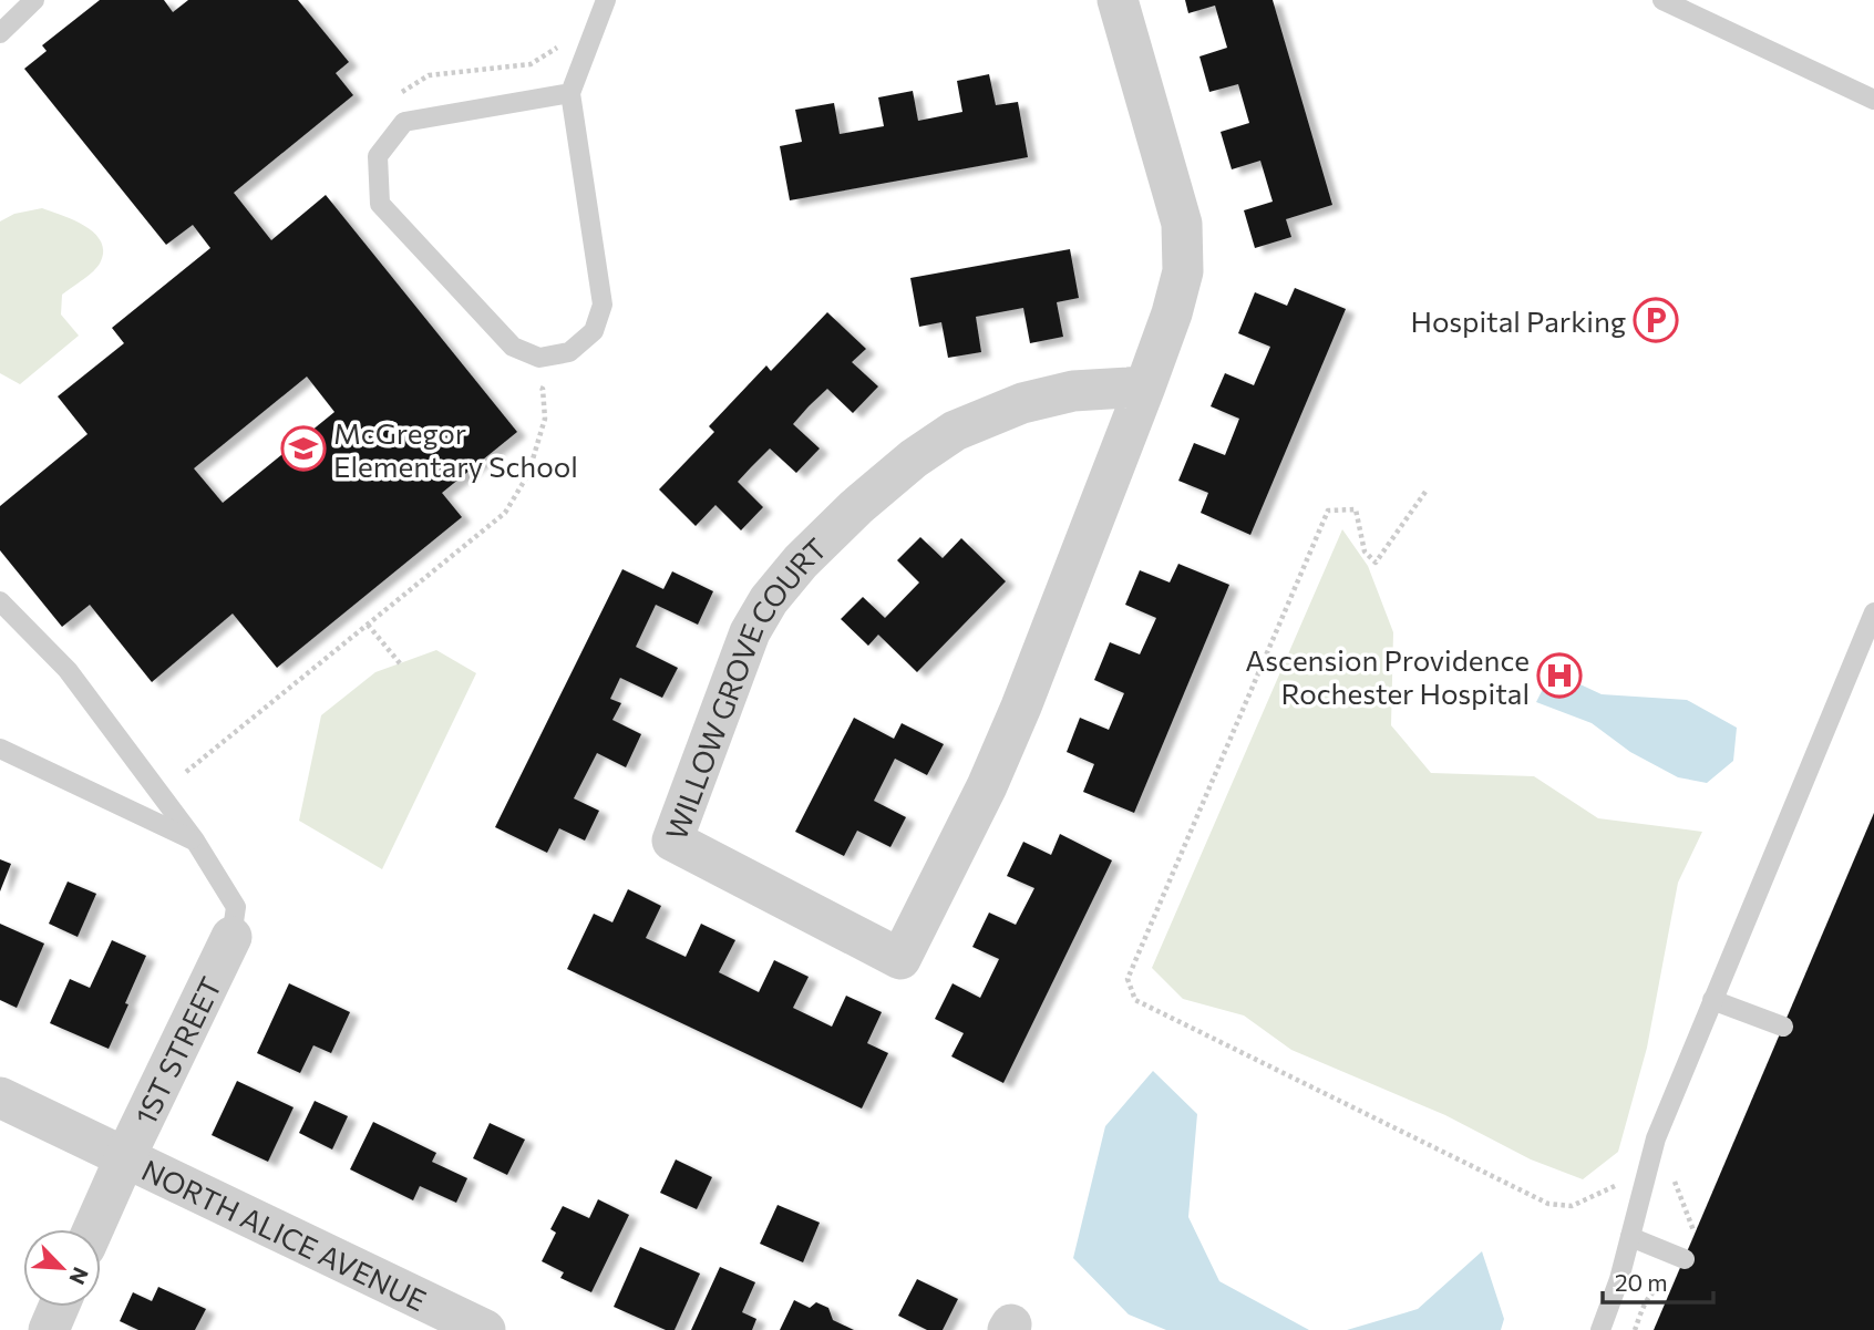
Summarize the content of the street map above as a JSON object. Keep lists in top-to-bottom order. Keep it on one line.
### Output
{"streets":{"street":["WILLOW GROVE COURT","1ST STREET","NORTH ALICE AVENUE"]},"crossings":[["1ST STREET","NORTH ALICE AVENUE"]],"places":{"parking":["Hospital Parking"],"school or university":["McGregor Elementary School"],"hospital":["Ascension Providence Rochester Hospital"]},"scale_bar":"20 m","north":"bottom right"}
